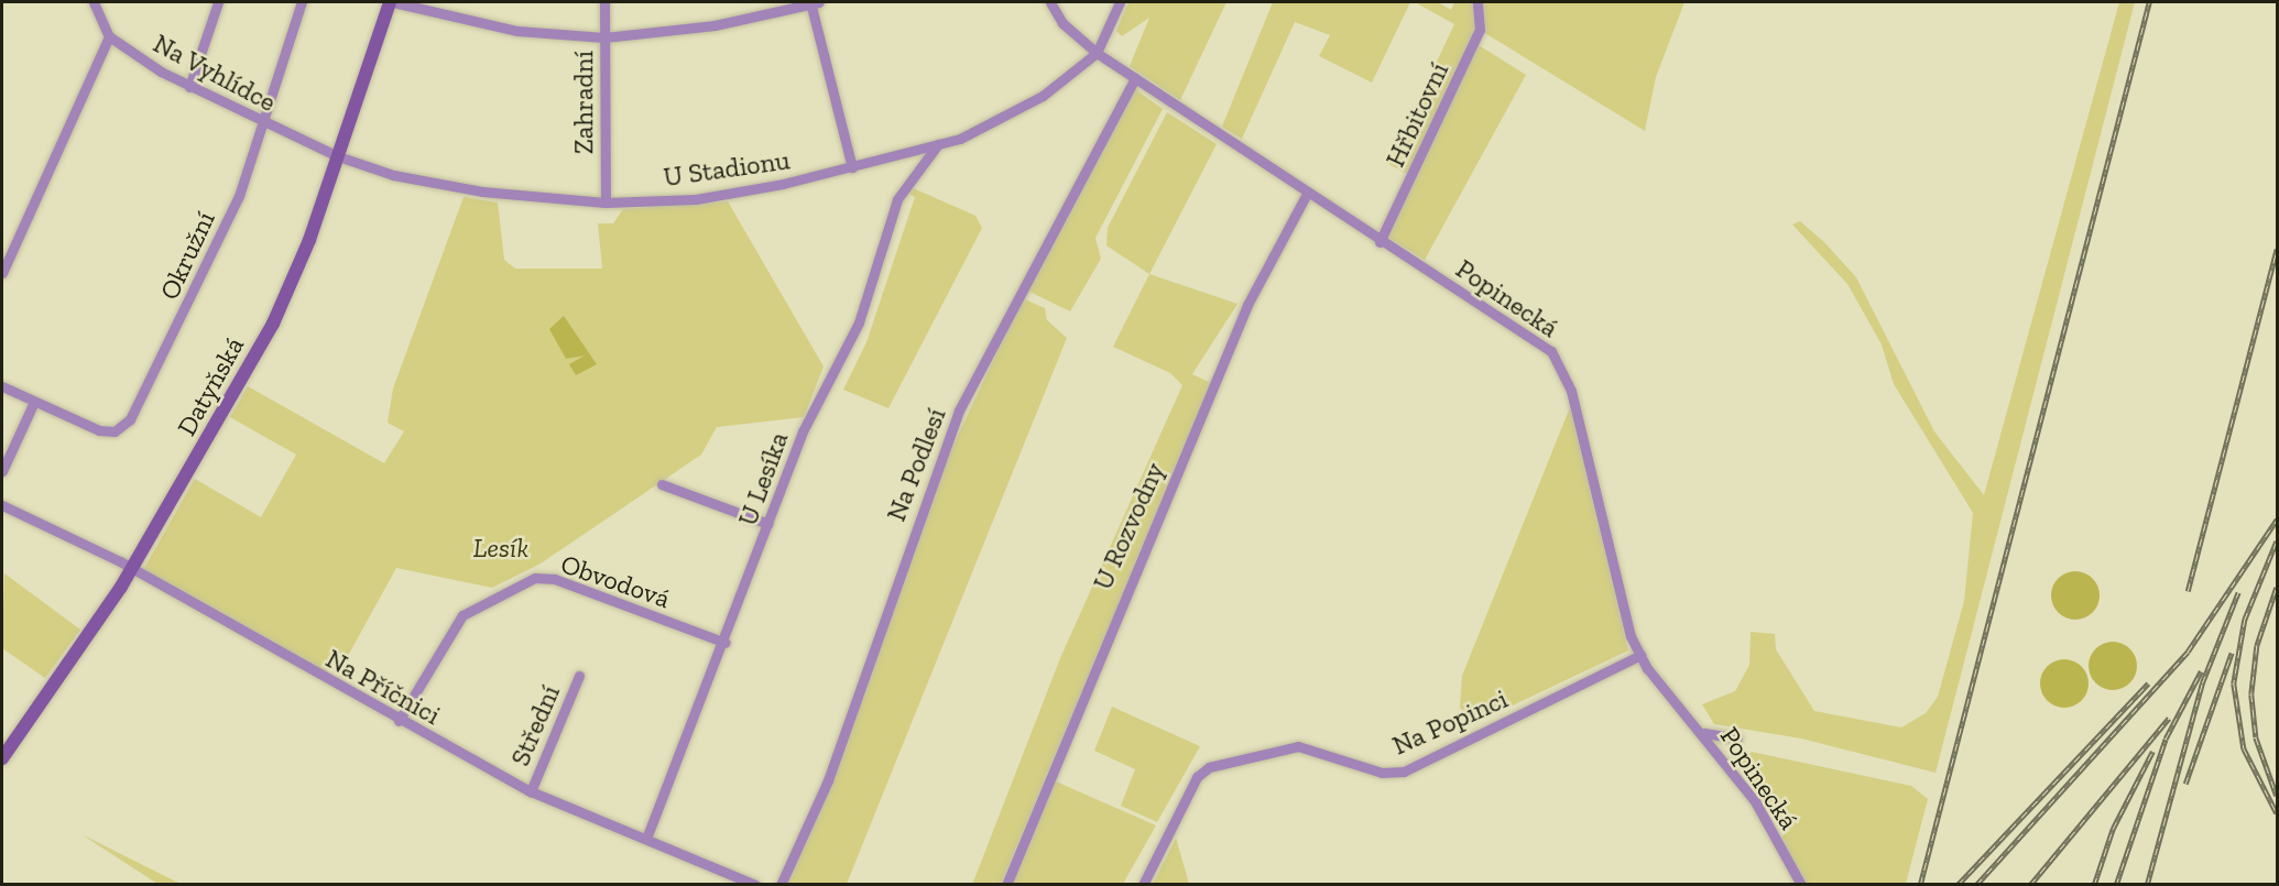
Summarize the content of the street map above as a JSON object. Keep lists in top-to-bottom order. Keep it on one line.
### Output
{"streets":{"main road":["Datyňská"],"street":["Na Vyhlídce","Zahradní","Hřbitovní","U Stadionu","Okružní","Popinecká","Na Podlesí","U Lesíka","U Rozvodny","Obvodová","Na Příčnici","Na Popinci","Střední"]},"crossings":[["Na Vyhlídce","U Stadionu"],["Na Vyhlídce","Okružní"],["Na Vyhlídce","Datyňská"],["Zahradní","U Stadionu"],["Hřbitovní","Popinecká"],["U Stadionu","Popinecká"],["U Stadionu","Datyňská"],["U Stadionu","U Lesíka"],["Popinecká","Na Podlesí"],["Popinecká","U Rozvodny"],["Popinecká","Na Popinci"],["Datyňská","Na Příčnici"],["U Lesíka","Obvodová"],["U Lesíka","Na Příčnici"],["Obvodová","Na Příčnici"],["Na Příčnici","Střední"]],"parks":["Lesík"]}
